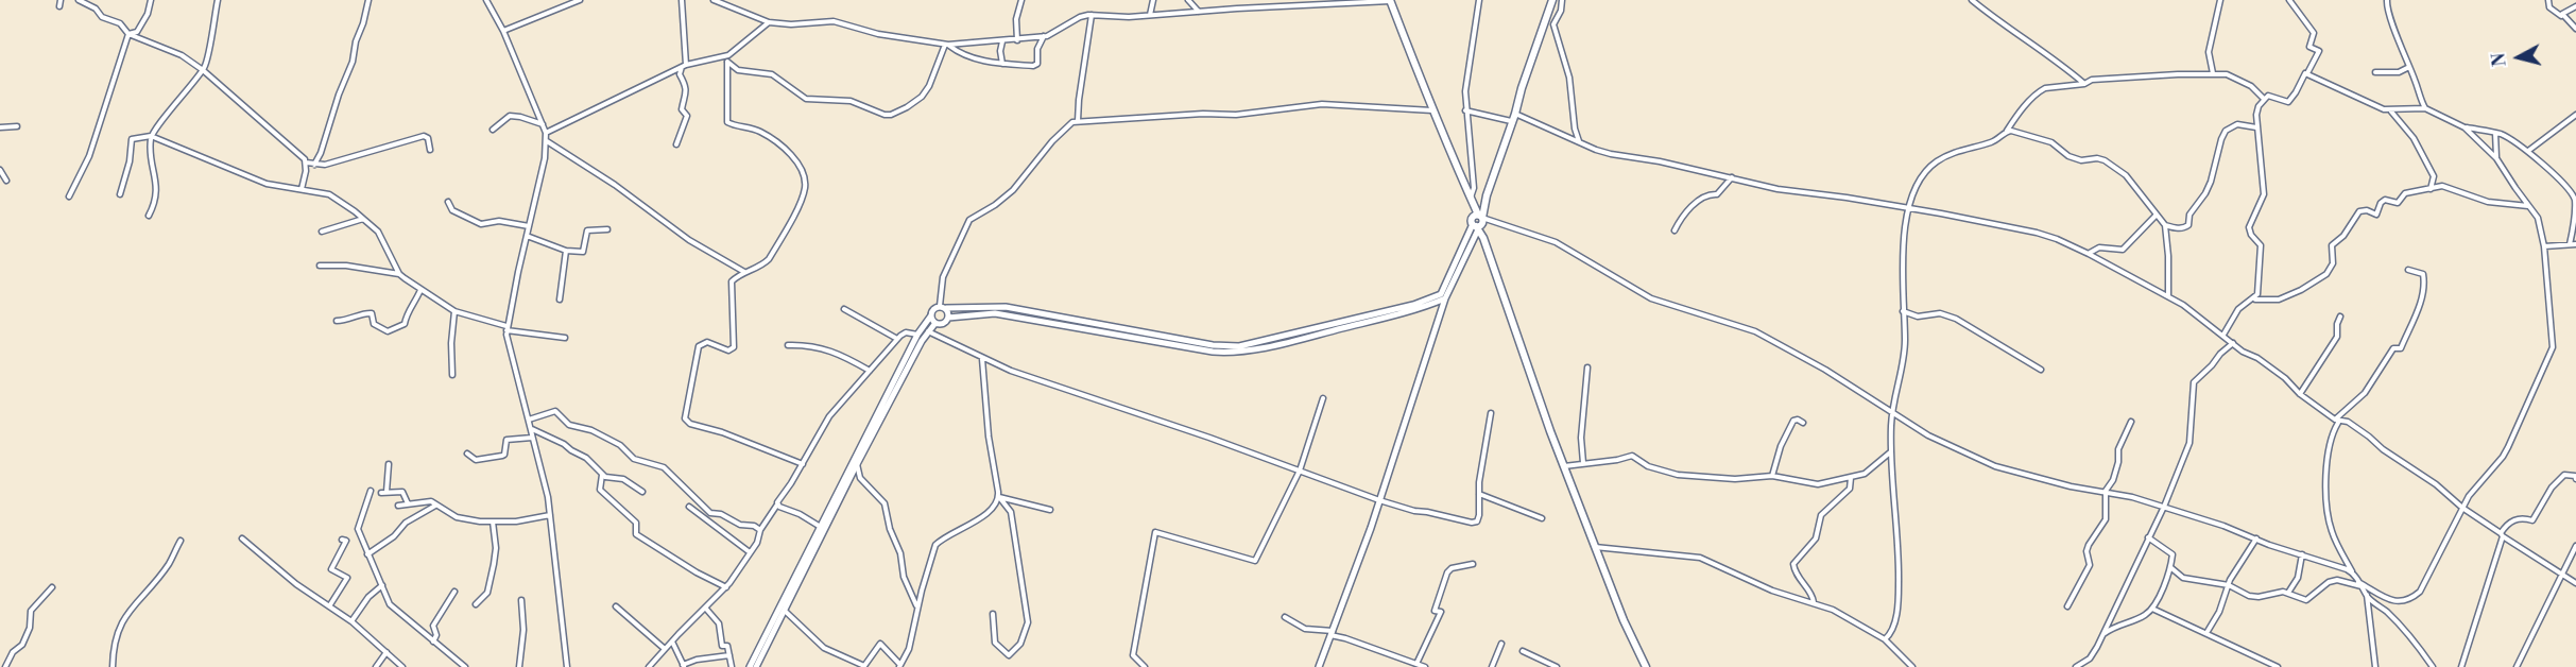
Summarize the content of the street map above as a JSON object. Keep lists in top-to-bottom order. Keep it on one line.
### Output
{"north":"left"}
